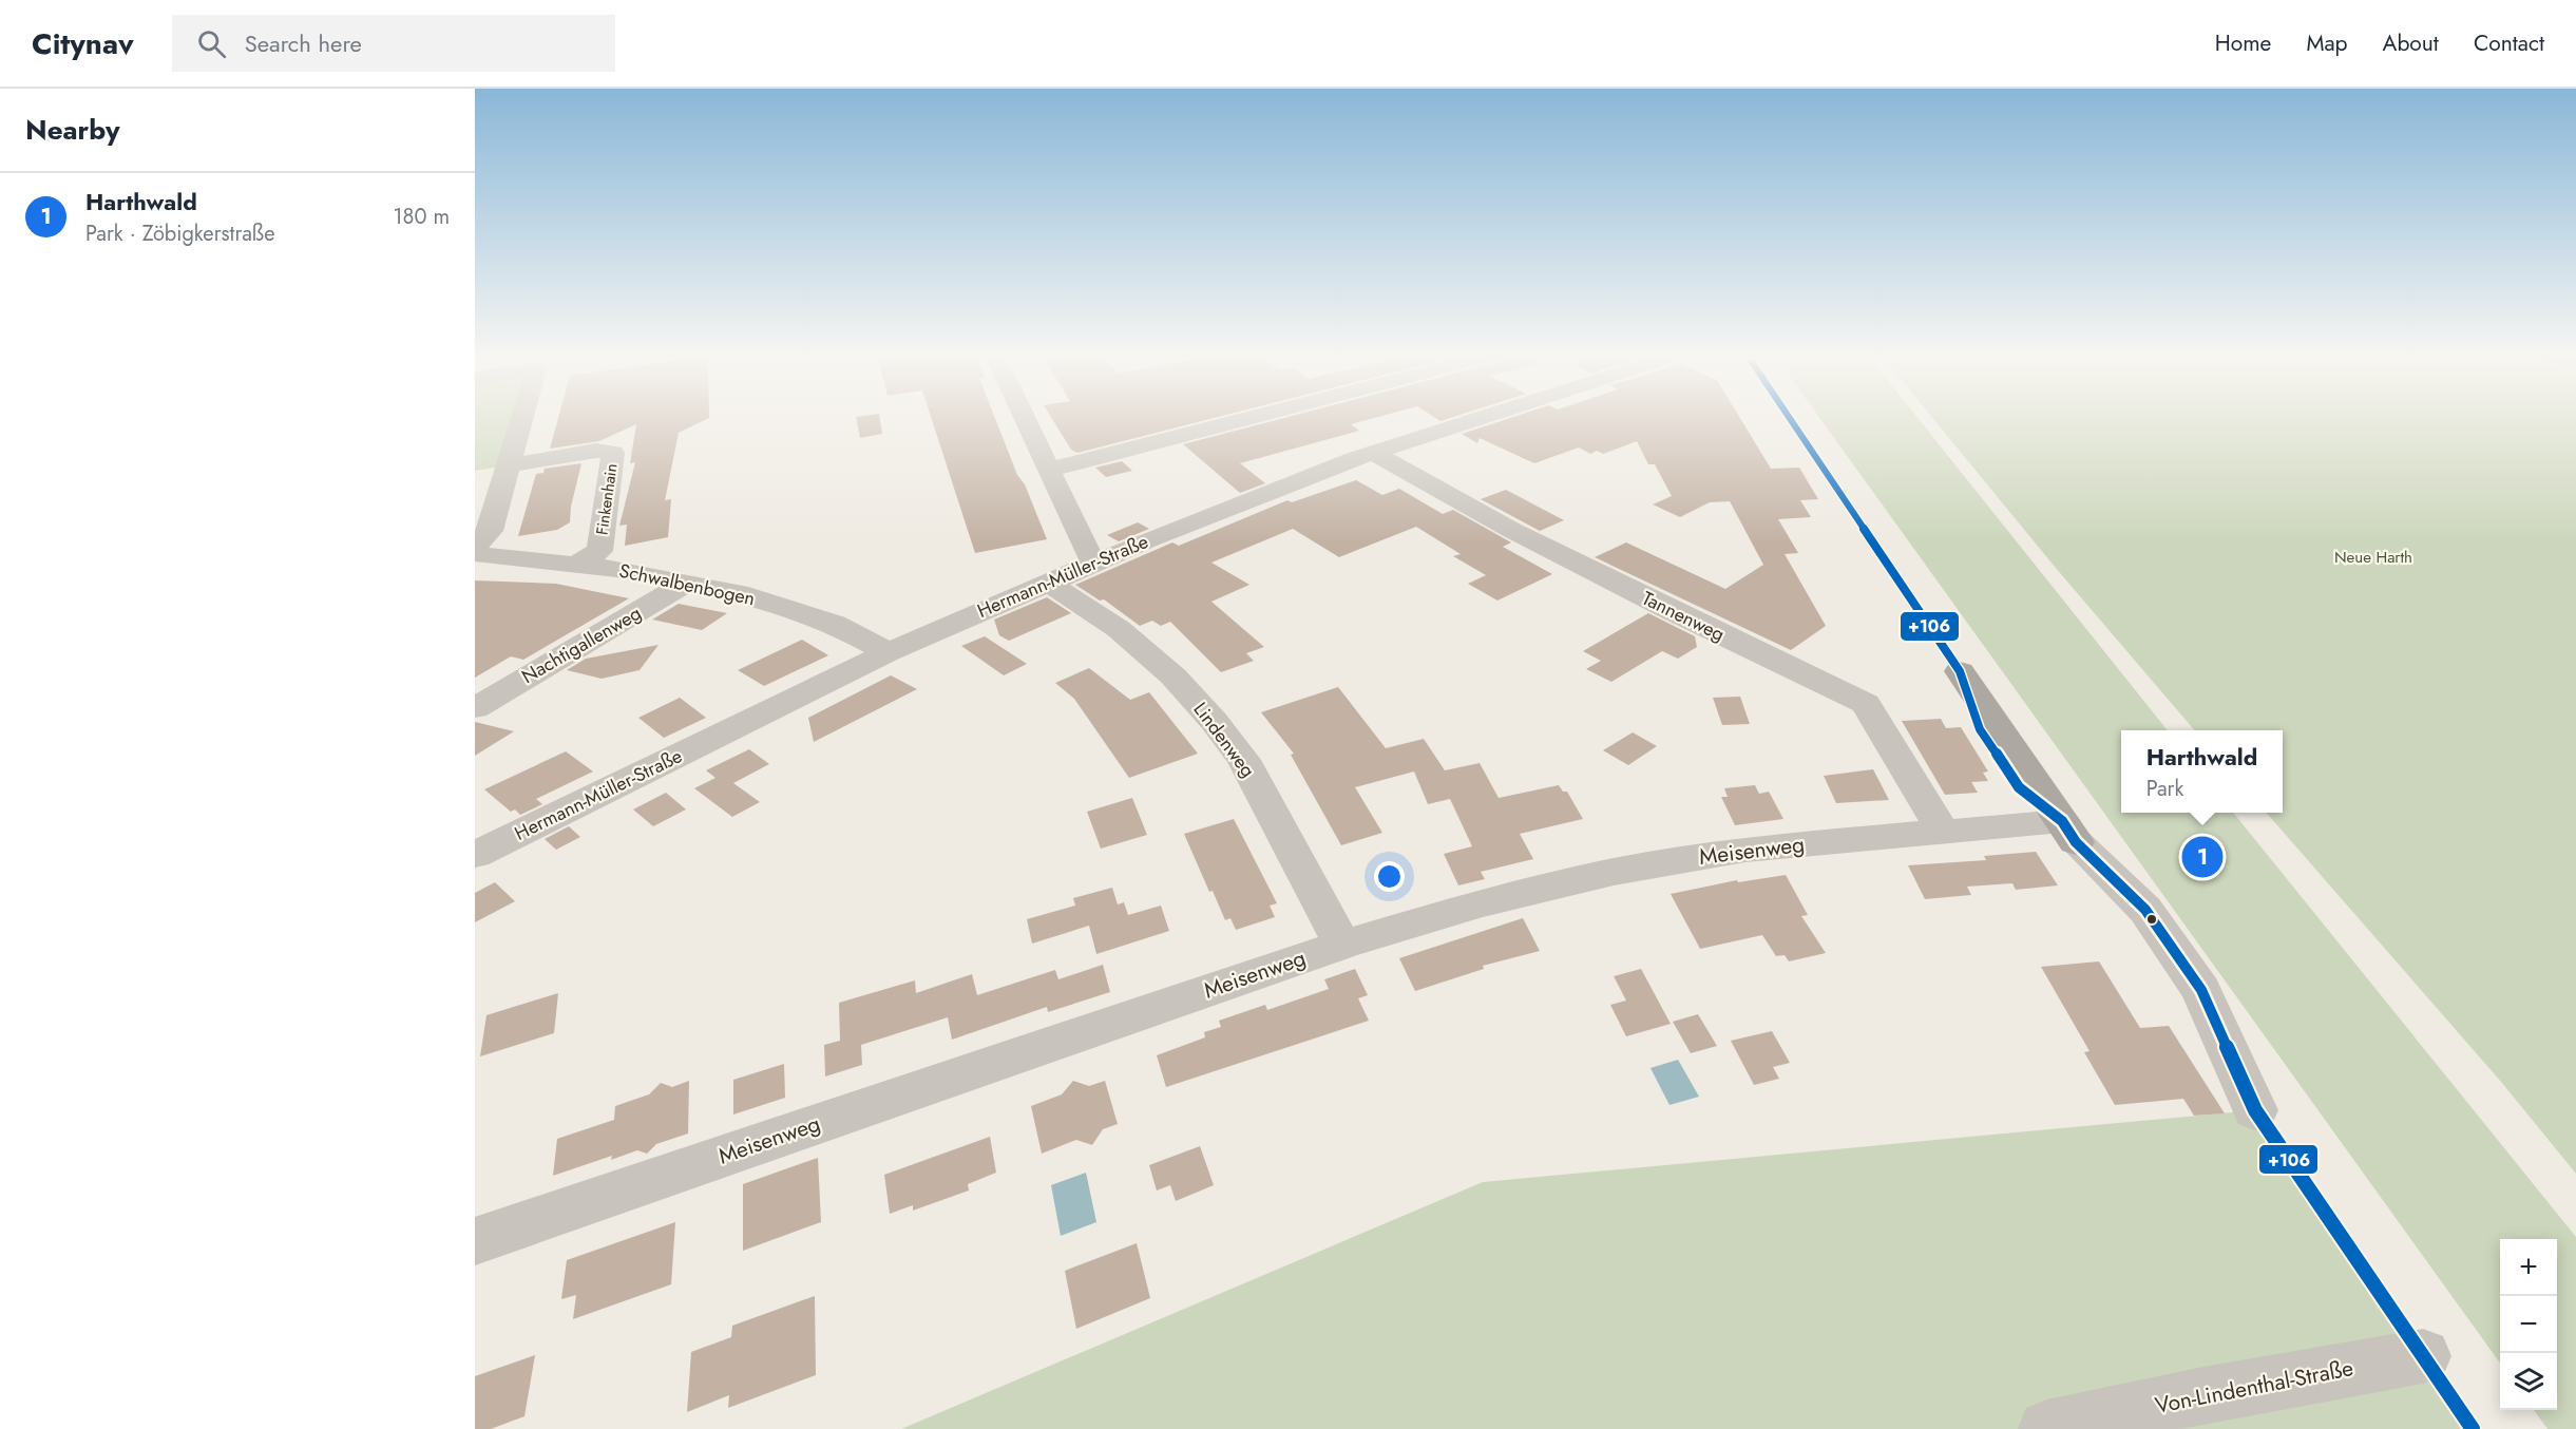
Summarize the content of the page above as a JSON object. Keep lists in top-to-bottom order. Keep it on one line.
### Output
{"streets":{"street":["Finkenhain","Hermann-Müller-Straße","Schwalbenbogen","Tannenweg","Nachtigallenweg","Lindenweg","Meisenweg","Von-Lindenthal-Straße"]},"crossings":[["Finkenhain","Schwalbenbogen"],["Hermann-Müller-Straße","Schwalbenbogen"],["Hermann-Müller-Straße","Tannenweg"],["Hermann-Müller-Straße","Lindenweg"],["Schwalbenbogen","Nachtigallenweg"],["Tannenweg","Meisenweg"],["Lindenweg","Meisenweg"]],"parks":["Neue Harth"],"lines":["transit line +106"],"page":{"header":"Citynav","search":"Search here","nav":["Home","Map","About","Contact"],"heading":"Nearby","list":[{"mark":"1","name":"Harthwald","note":"Park · Zöbigkerstraße","value":"180 m"}],"popup":["Harthwald","Park"],"pins":"1","map_buttons":["+","−"]}}
